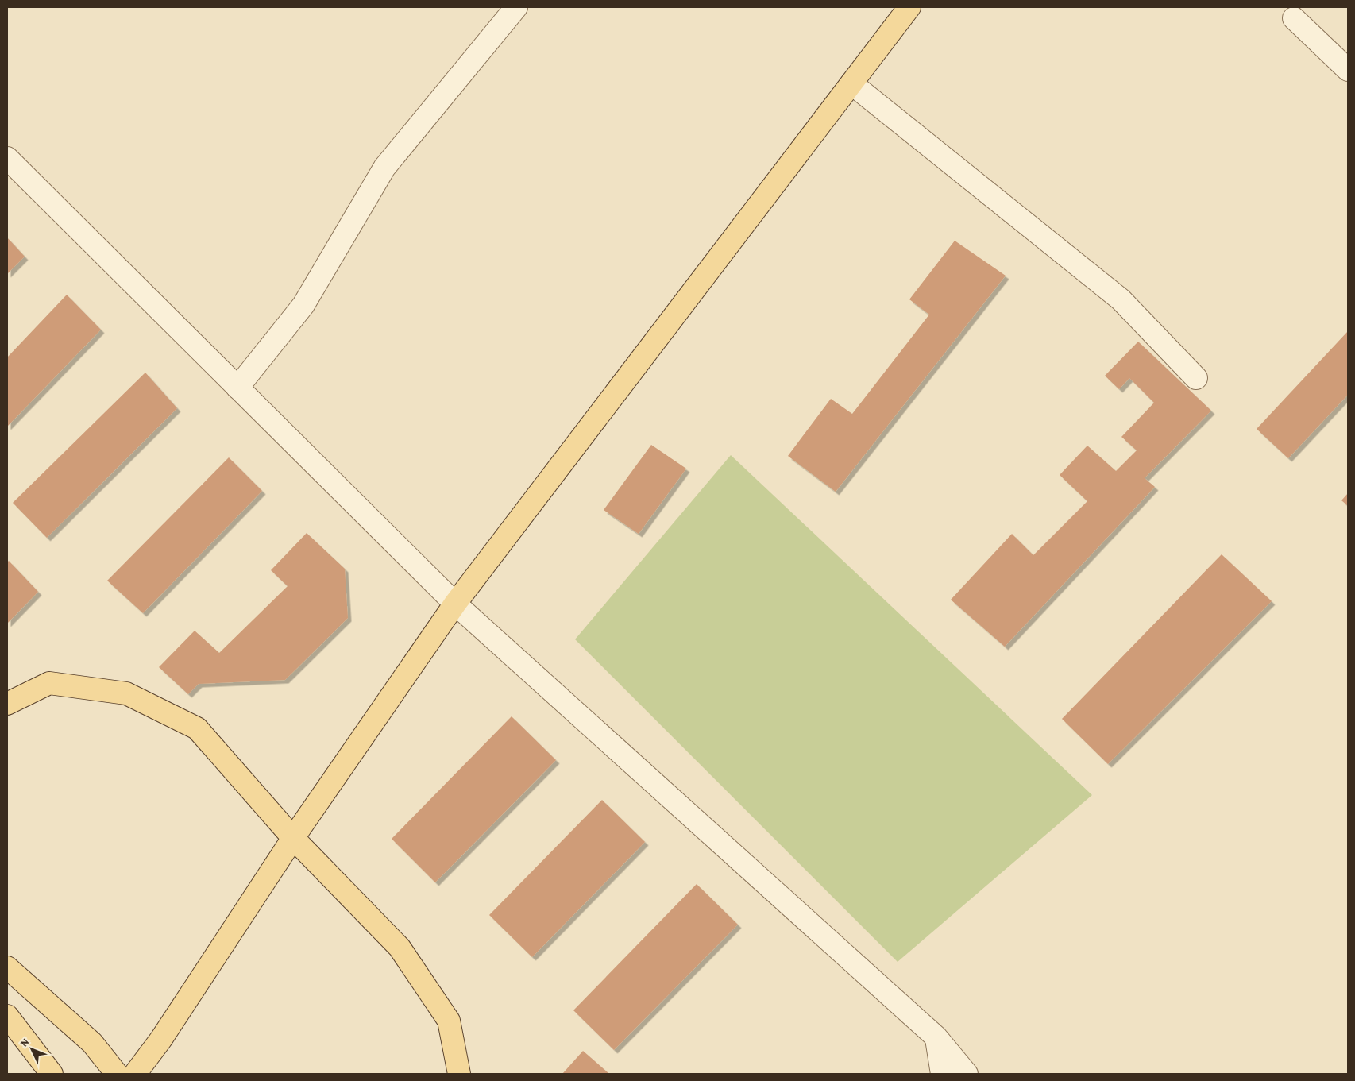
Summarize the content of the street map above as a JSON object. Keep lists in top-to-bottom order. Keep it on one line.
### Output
{"north":"top left"}
